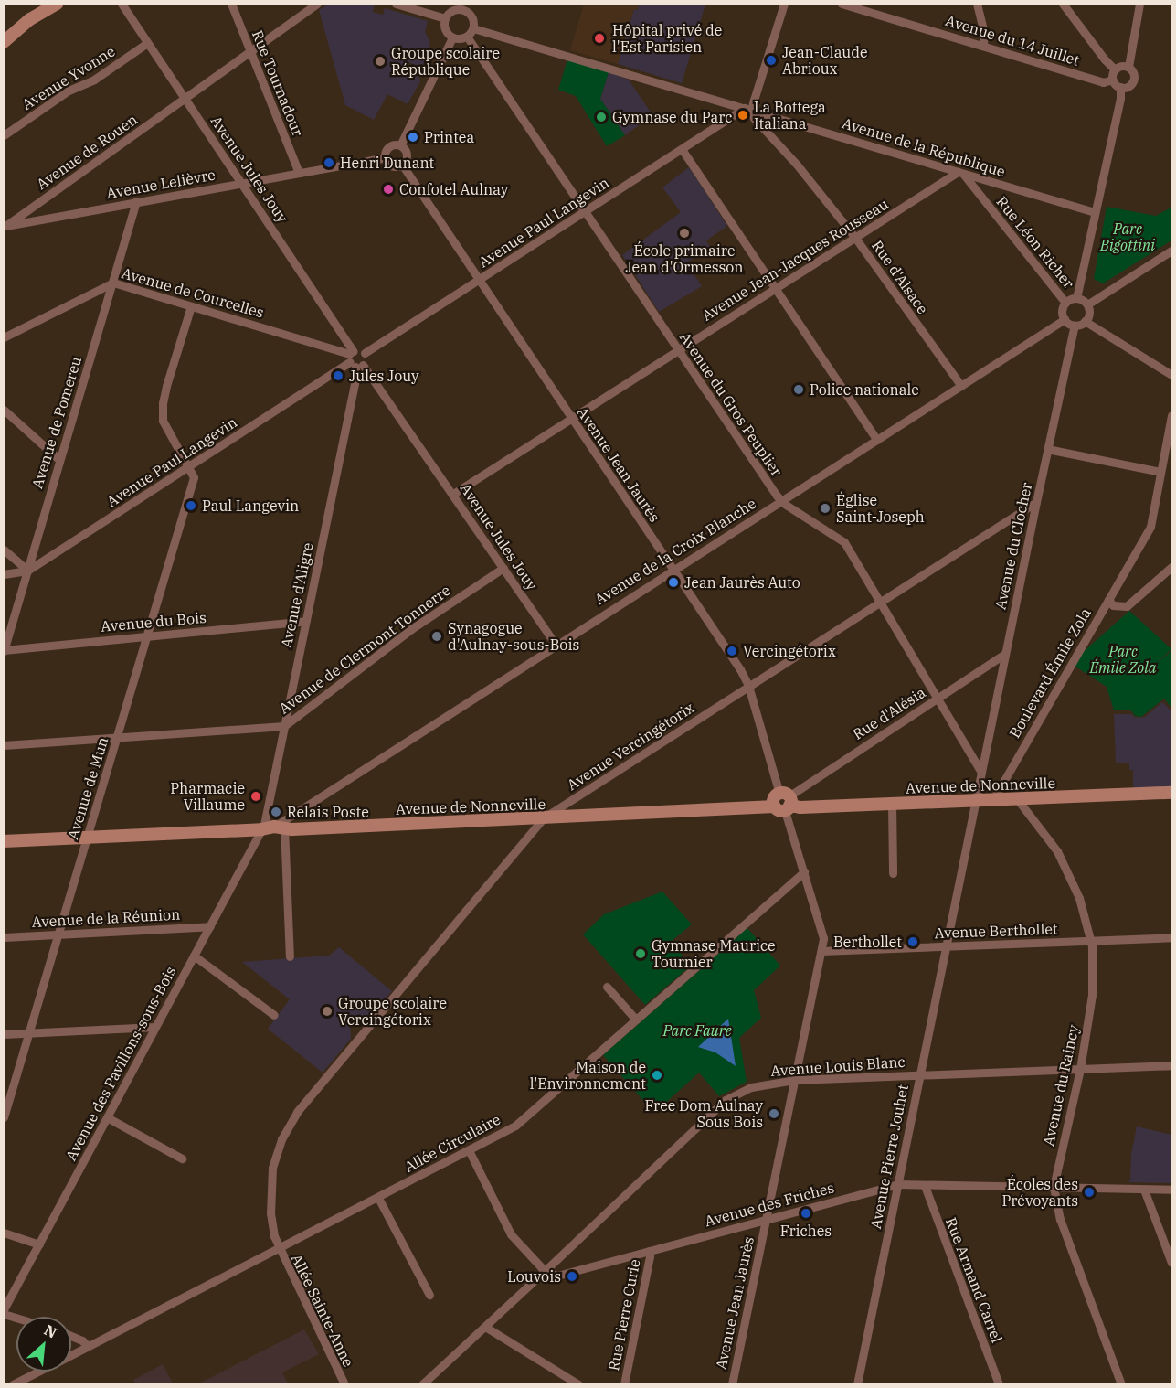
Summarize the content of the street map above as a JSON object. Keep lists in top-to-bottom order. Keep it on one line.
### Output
{"streets":{"street":["Avenue du 14 Juillet","Avenue Yvonne","Rue Tournadour","Avenue de la République","Avenue de Rouen","Avenue Jules Jouy","Avenue Lelièvre","Avenue Paul Langevin","Rue Léon Richer","Avenue Jean-Jacques Rousseau","Rue d'Alsace","Avenue de Courcelles","Avenue du Gros Peuplier","Avenue de Pomereu","Avenue Jean Jaurès","Avenue du Clocher","Avenue de la Croix Blanche","Avenue d'Aligre","Avenue du Bois","Avenue de Clermont Tonnerre","Boulevard Émile Zola","Rue d'Alésia","Avenue Vercingétorix","Avenue de Nonneville","Avenue de Mun","Avenue de la Réunion","Avenue Berthollet","Avenue des Pavillons-sous-Bois","Avenue Louis Blanc","Avenue du Raincy","Allée Circulaire","Avenue Pierre Jouhet","Avenue des Friches","Rue Armand Carrel","Allée Sainte-Anne","Rue Pierre Curie"]},"crossings":[["Avenue Yvonne","Avenue Jules Jouy"],["Rue Tournadour","Avenue de Rouen"],["Rue Tournadour","Avenue Lelièvre"],["Avenue de la République","Avenue Paul Langevin"],["Avenue de la République","Rue Léon Richer"],["Avenue de la République","Avenue Jean-Jacques Rousseau"],["Avenue de la République","Rue d'Alsace"],["Avenue de la République","Avenue du Gros Peuplier"],["Avenue de Rouen","Avenue Jules Jouy"],["Avenue de Rouen","Avenue Lelièvre"],["Avenue Jules Jouy","Avenue Lelièvre"],["Avenue Jules Jouy","Avenue Paul Langevin"],["Avenue Jules Jouy","Avenue Jean-Jacques Rousseau"],["Avenue Jules Jouy","Avenue de Courcelles"],["Avenue Jules Jouy","Avenue de la Croix Blanche"],["Avenue Jules Jouy","Avenue d'Aligre"],["Avenue Jules Jouy","Avenue de Clermont Tonnerre"],["Avenue Lelièvre","Avenue de Pomereu"],["Avenue Lelièvre","Avenue Jean Jaurès"],["Avenue Paul Langevin","Rue d'Alsace"],["Avenue Paul Langevin","Avenue de Courcelles"],["Avenue Paul Langevin","Avenue du Gros Peuplier"],["Avenue Paul Langevin","Avenue de Pomereu"],["Avenue Paul Langevin","Avenue Jean Jaurès"],["Avenue Paul Langevin","Avenue d'Aligre"],["Avenue Paul Langevin","Avenue de Mun"],["Rue Léon Richer","Avenue Jean-Jacques Rousseau"],["Rue Léon Richer","Avenue du Clocher"],["Rue Léon Richer","Avenue de la Croix Blanche"],["Avenue Jean-Jacques Rousseau","Rue d'Alsace"],["Avenue Jean-Jacques Rousseau","Avenue du Gros Peuplier"],["Avenue Jean-Jacques Rousseau","Avenue Jean Jaurès"],["Rue d'Alsace","Avenue de la Croix Blanche"],["Avenue de Courcelles","Avenue de Pomereu"],["Avenue de Courcelles","Avenue d'Aligre"],["Avenue du Gros Peuplier","Avenue du Clocher"],["Avenue du Gros Peuplier","Avenue de la Croix Blanche"],["Avenue du Gros Peuplier","Rue d'Alésia"],["Avenue du Gros Peuplier","Avenue Vercingétorix"],["Avenue du Gros Peuplier","Avenue Pierre Jouhet"],["Avenue de Pomereu","Avenue du Bois"],["Avenue Jean Jaurès","Avenue de la Croix Blanche"],["Avenue Jean Jaurès","Rue d'Alésia"],["Avenue Jean Jaurès","Avenue Vercingétorix"],["Avenue Jean Jaurès","Avenue de Nonneville"],["Avenue Jean Jaurès","Avenue Berthollet"],["Avenue Jean Jaurès","Avenue Louis Blanc"],["Avenue Jean Jaurès","Allée Circulaire"],["Avenue Jean Jaurès","Avenue des Friches"],["Avenue du Clocher","Avenue de la Croix Blanche"],["Avenue du Clocher","Rue d'Alésia"],["Avenue du Clocher","Avenue Vercingétorix"],["Avenue du Clocher","Avenue Pierre Jouhet"],["Avenue de la Croix Blanche","Avenue d'Aligre"],["Avenue de la Croix Blanche","Avenue de Nonneville"],["Avenue de la Croix Blanche","Avenue des Pavillons-sous-Bois"],["Avenue d'Aligre","Avenue du Bois"],["Avenue d'Aligre","Avenue de Clermont Tonnerre"],["Avenue d'Aligre","Avenue de Nonneville"],["Avenue d'Aligre","Avenue des Pavillons-sous-Bois"],["Avenue du Bois","Avenue de Mun"],["Avenue de Clermont Tonnerre","Avenue de Mun"],["Boulevard Émile Zola","Avenue de Nonneville"],["Rue d'Alésia","Avenue de Nonneville"],["Avenue Vercingétorix","Avenue de Nonneville"],["Avenue Vercingétorix","Allée Circulaire"],["Avenue Vercingétorix","Allée Sainte-Anne"],["Avenue de Nonneville","Avenue de Mun"],["Avenue de Nonneville","Avenue des Pavillons-sous-Bois"],["Avenue de Nonneville","Avenue du Raincy"],["Avenue de Nonneville","Avenue Pierre Jouhet"],["Avenue de Mun","Avenue de la Réunion"],["Avenue de la Réunion","Avenue des Pavillons-sous-Bois"],["Avenue Berthollet","Avenue du Raincy"],["Avenue Berthollet","Avenue Pierre Jouhet"],["Avenue Louis Blanc","Avenue du Raincy"],["Avenue Louis Blanc","Avenue Pierre Jouhet"],["Avenue Louis Blanc","Avenue des Friches"],["Avenue du Raincy","Avenue des Friches"],["Allée Circulaire","Allée Sainte-Anne"],["Avenue Pierre Jouhet","Avenue des Friches"],["Avenue des Friches","Rue Armand Carrel"],["Avenue des Friches","Rue Pierre Curie"]],"parks":["Parc Bigottini","Parc Émile Zola","Parc Faure"],"places":["Hôpital privé de l'Est Parisien","Jean-Claude Abrioux","Groupe scolaire République","La Bottega Italiana","Gymnase du Parc","Printea","Henri Dunant","Confotel Aulnay","École primaire Jean d'Ormesson","Jules Jouy","Police nationale","Paul Langevin","Église Saint-Joseph","Jean Jaurès Auto","Synagogue d'Aulnay-sous-Bois","Vercingétorix","Pharmacie Villaume","Relais Poste","Berthollet","Gymnase Maurice Tournier","Groupe scolaire Vercingétorix","Maison de l'Environnement","Free Dom Aulnay Sous Bois","Écoles des Prévoyants","Friches","Louvois"],"north":"top right"}
